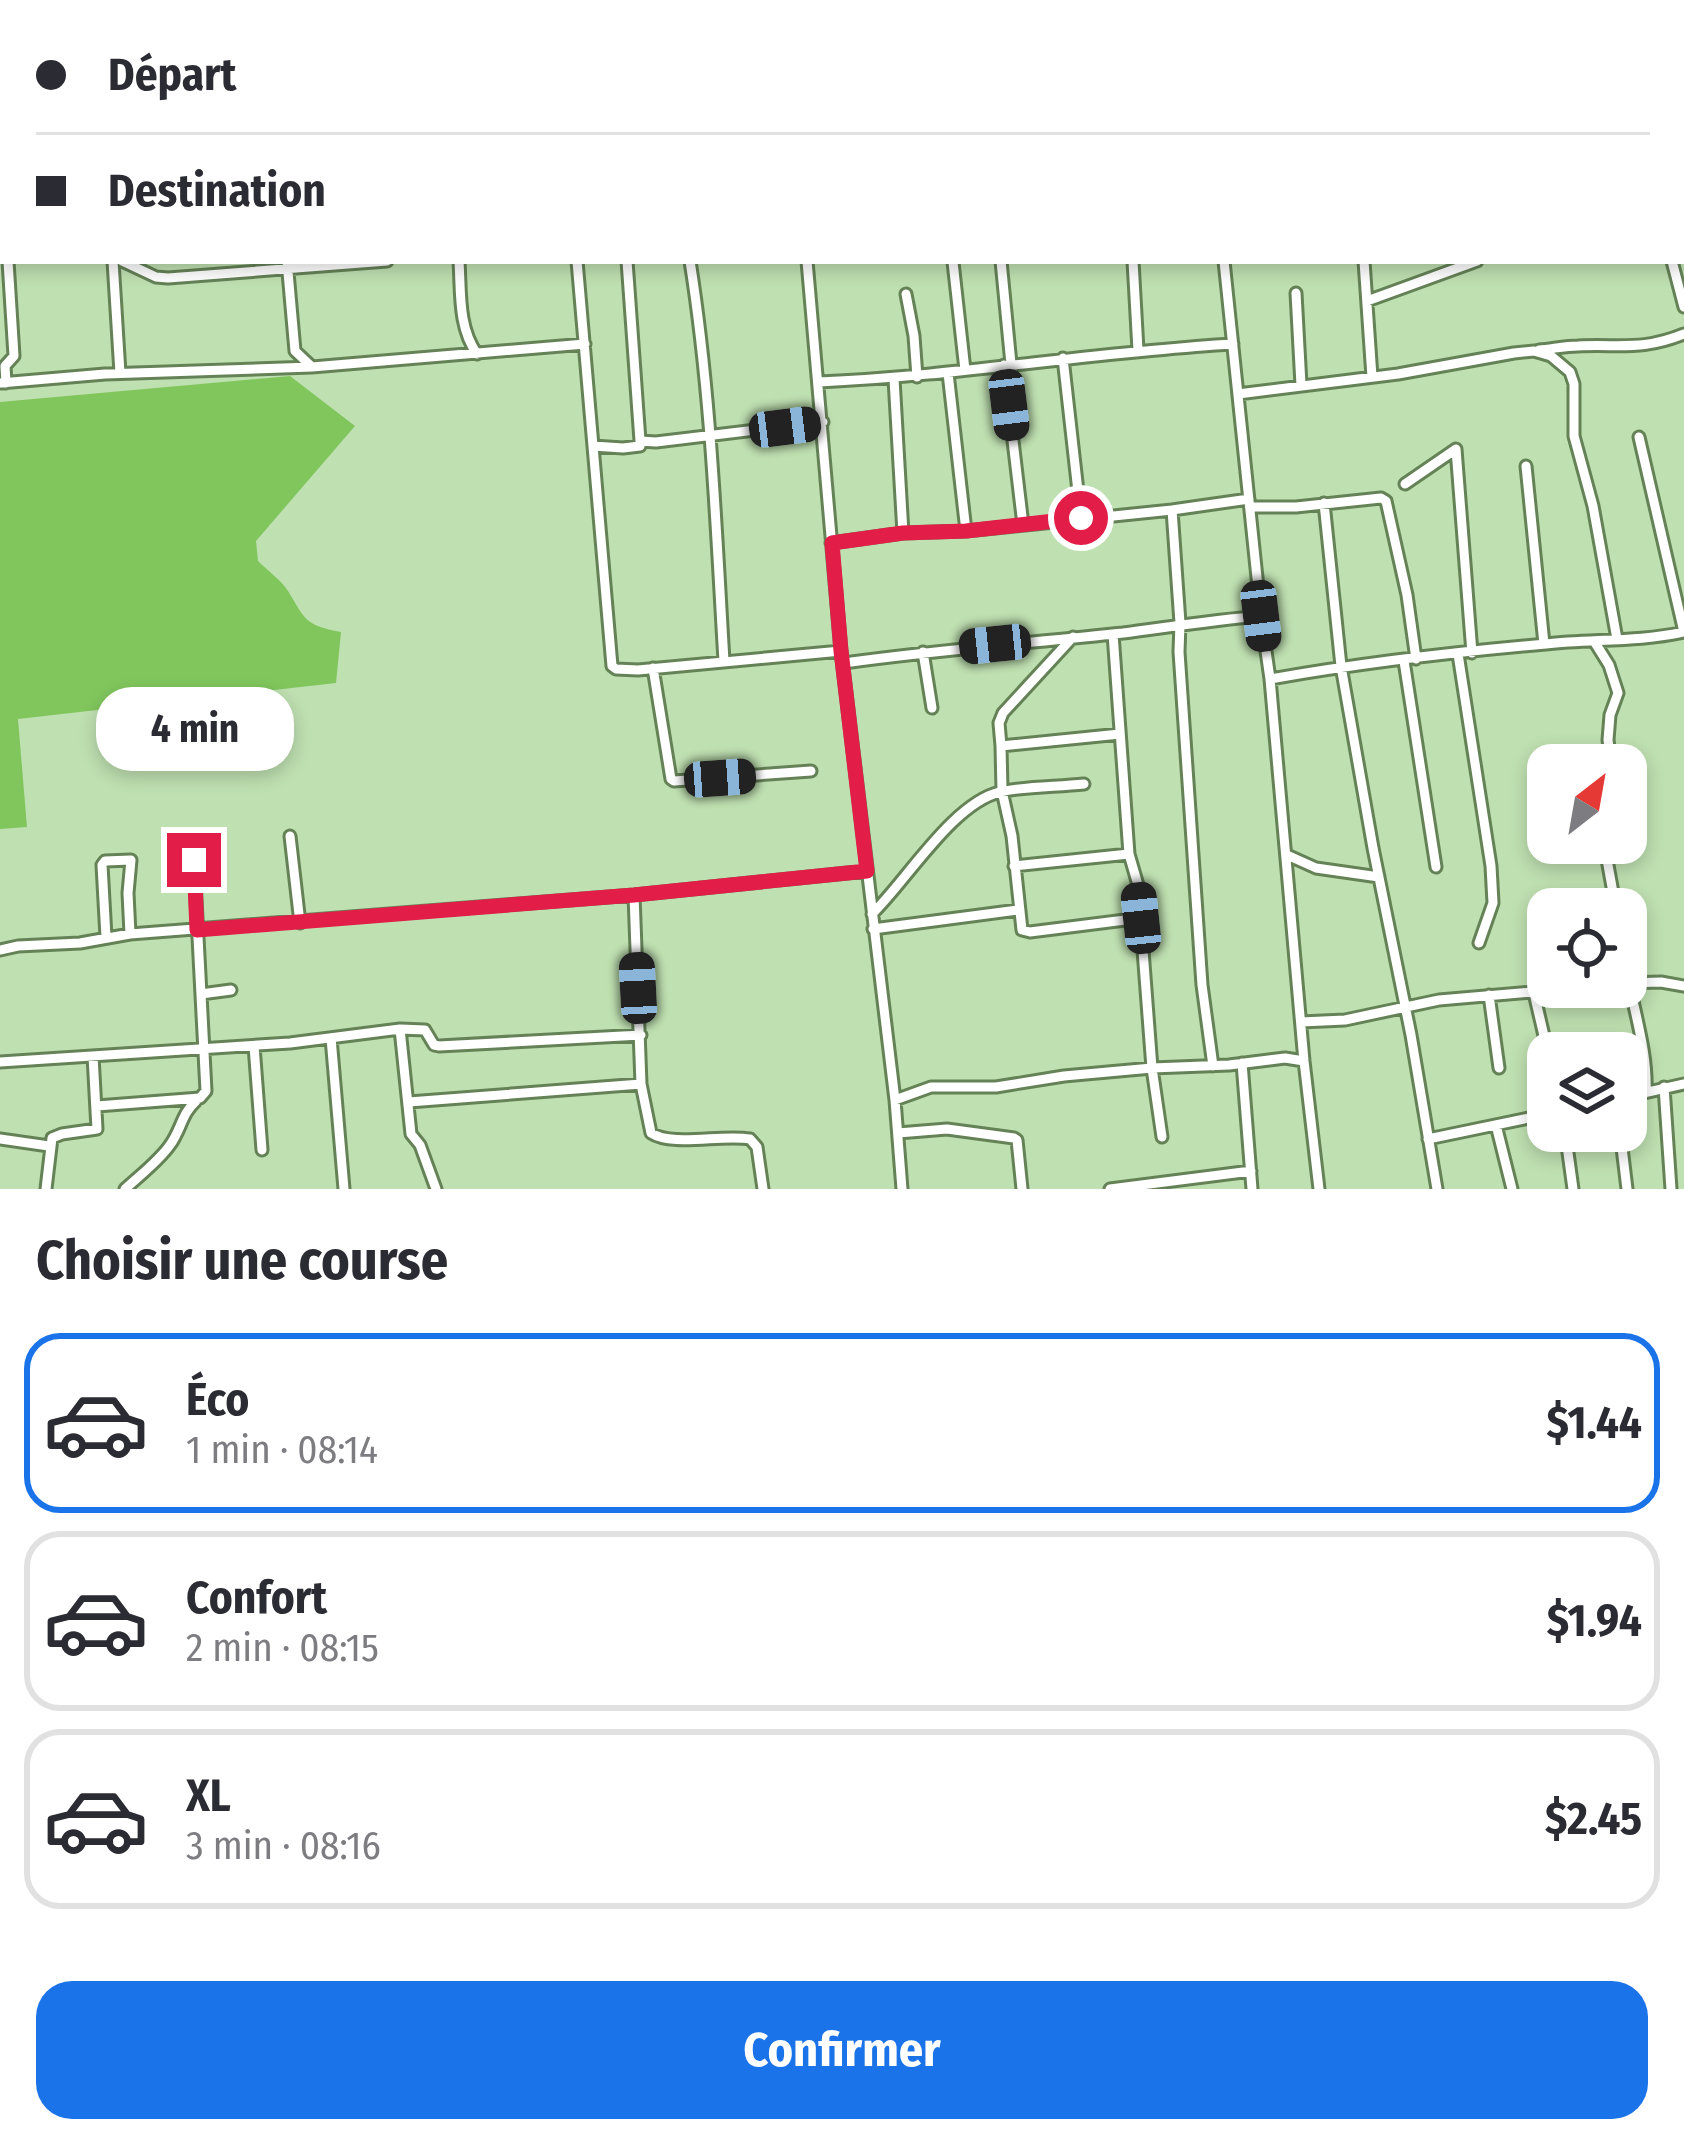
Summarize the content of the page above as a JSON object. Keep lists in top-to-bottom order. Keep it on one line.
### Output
{"north":"top right","page":{"banner":["Départ","Destination"],"bubble":"4 min","heading":"Choisir une course","list":[{"name":"Éco","note":"1 min · 08:14","value":"$1.44"},{"name":"Confort","note":"2 min · 08:15","value":"$1.94"},{"name":"XL","note":"3 min · 08:16","value":"$2.45"}],"buttons":"Confirmer"}}
